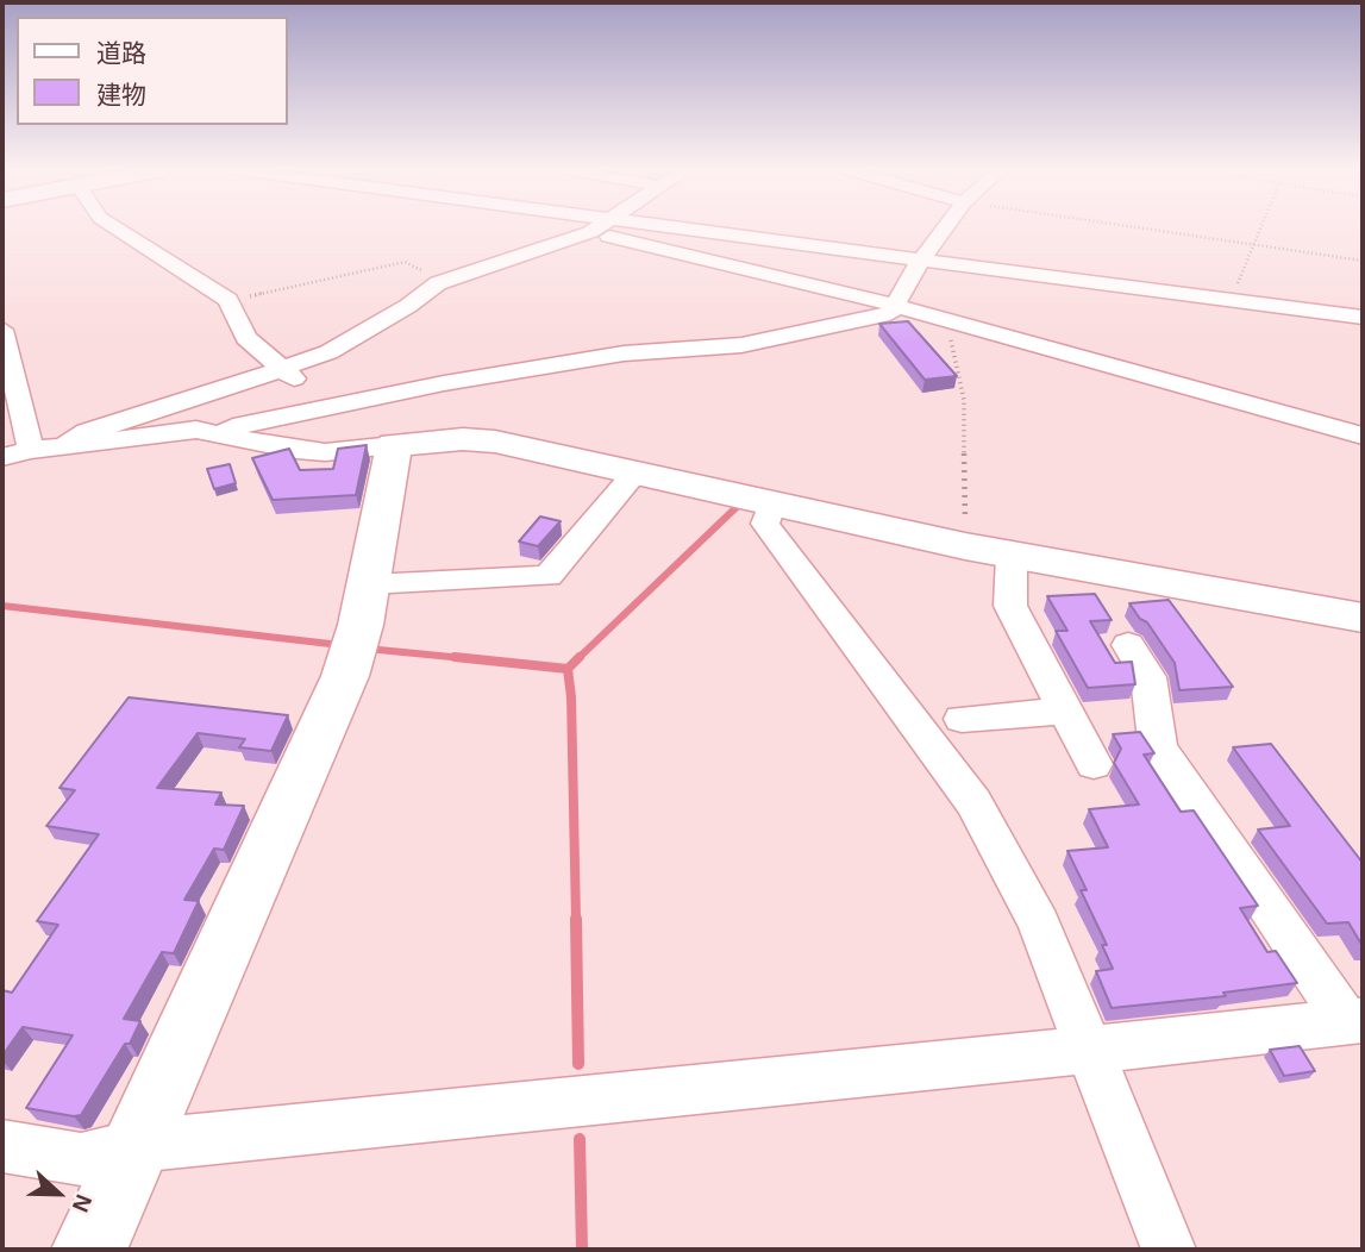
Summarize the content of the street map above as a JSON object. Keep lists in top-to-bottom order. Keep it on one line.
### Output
{"legend":["道路","建物"],"north":"right"}
